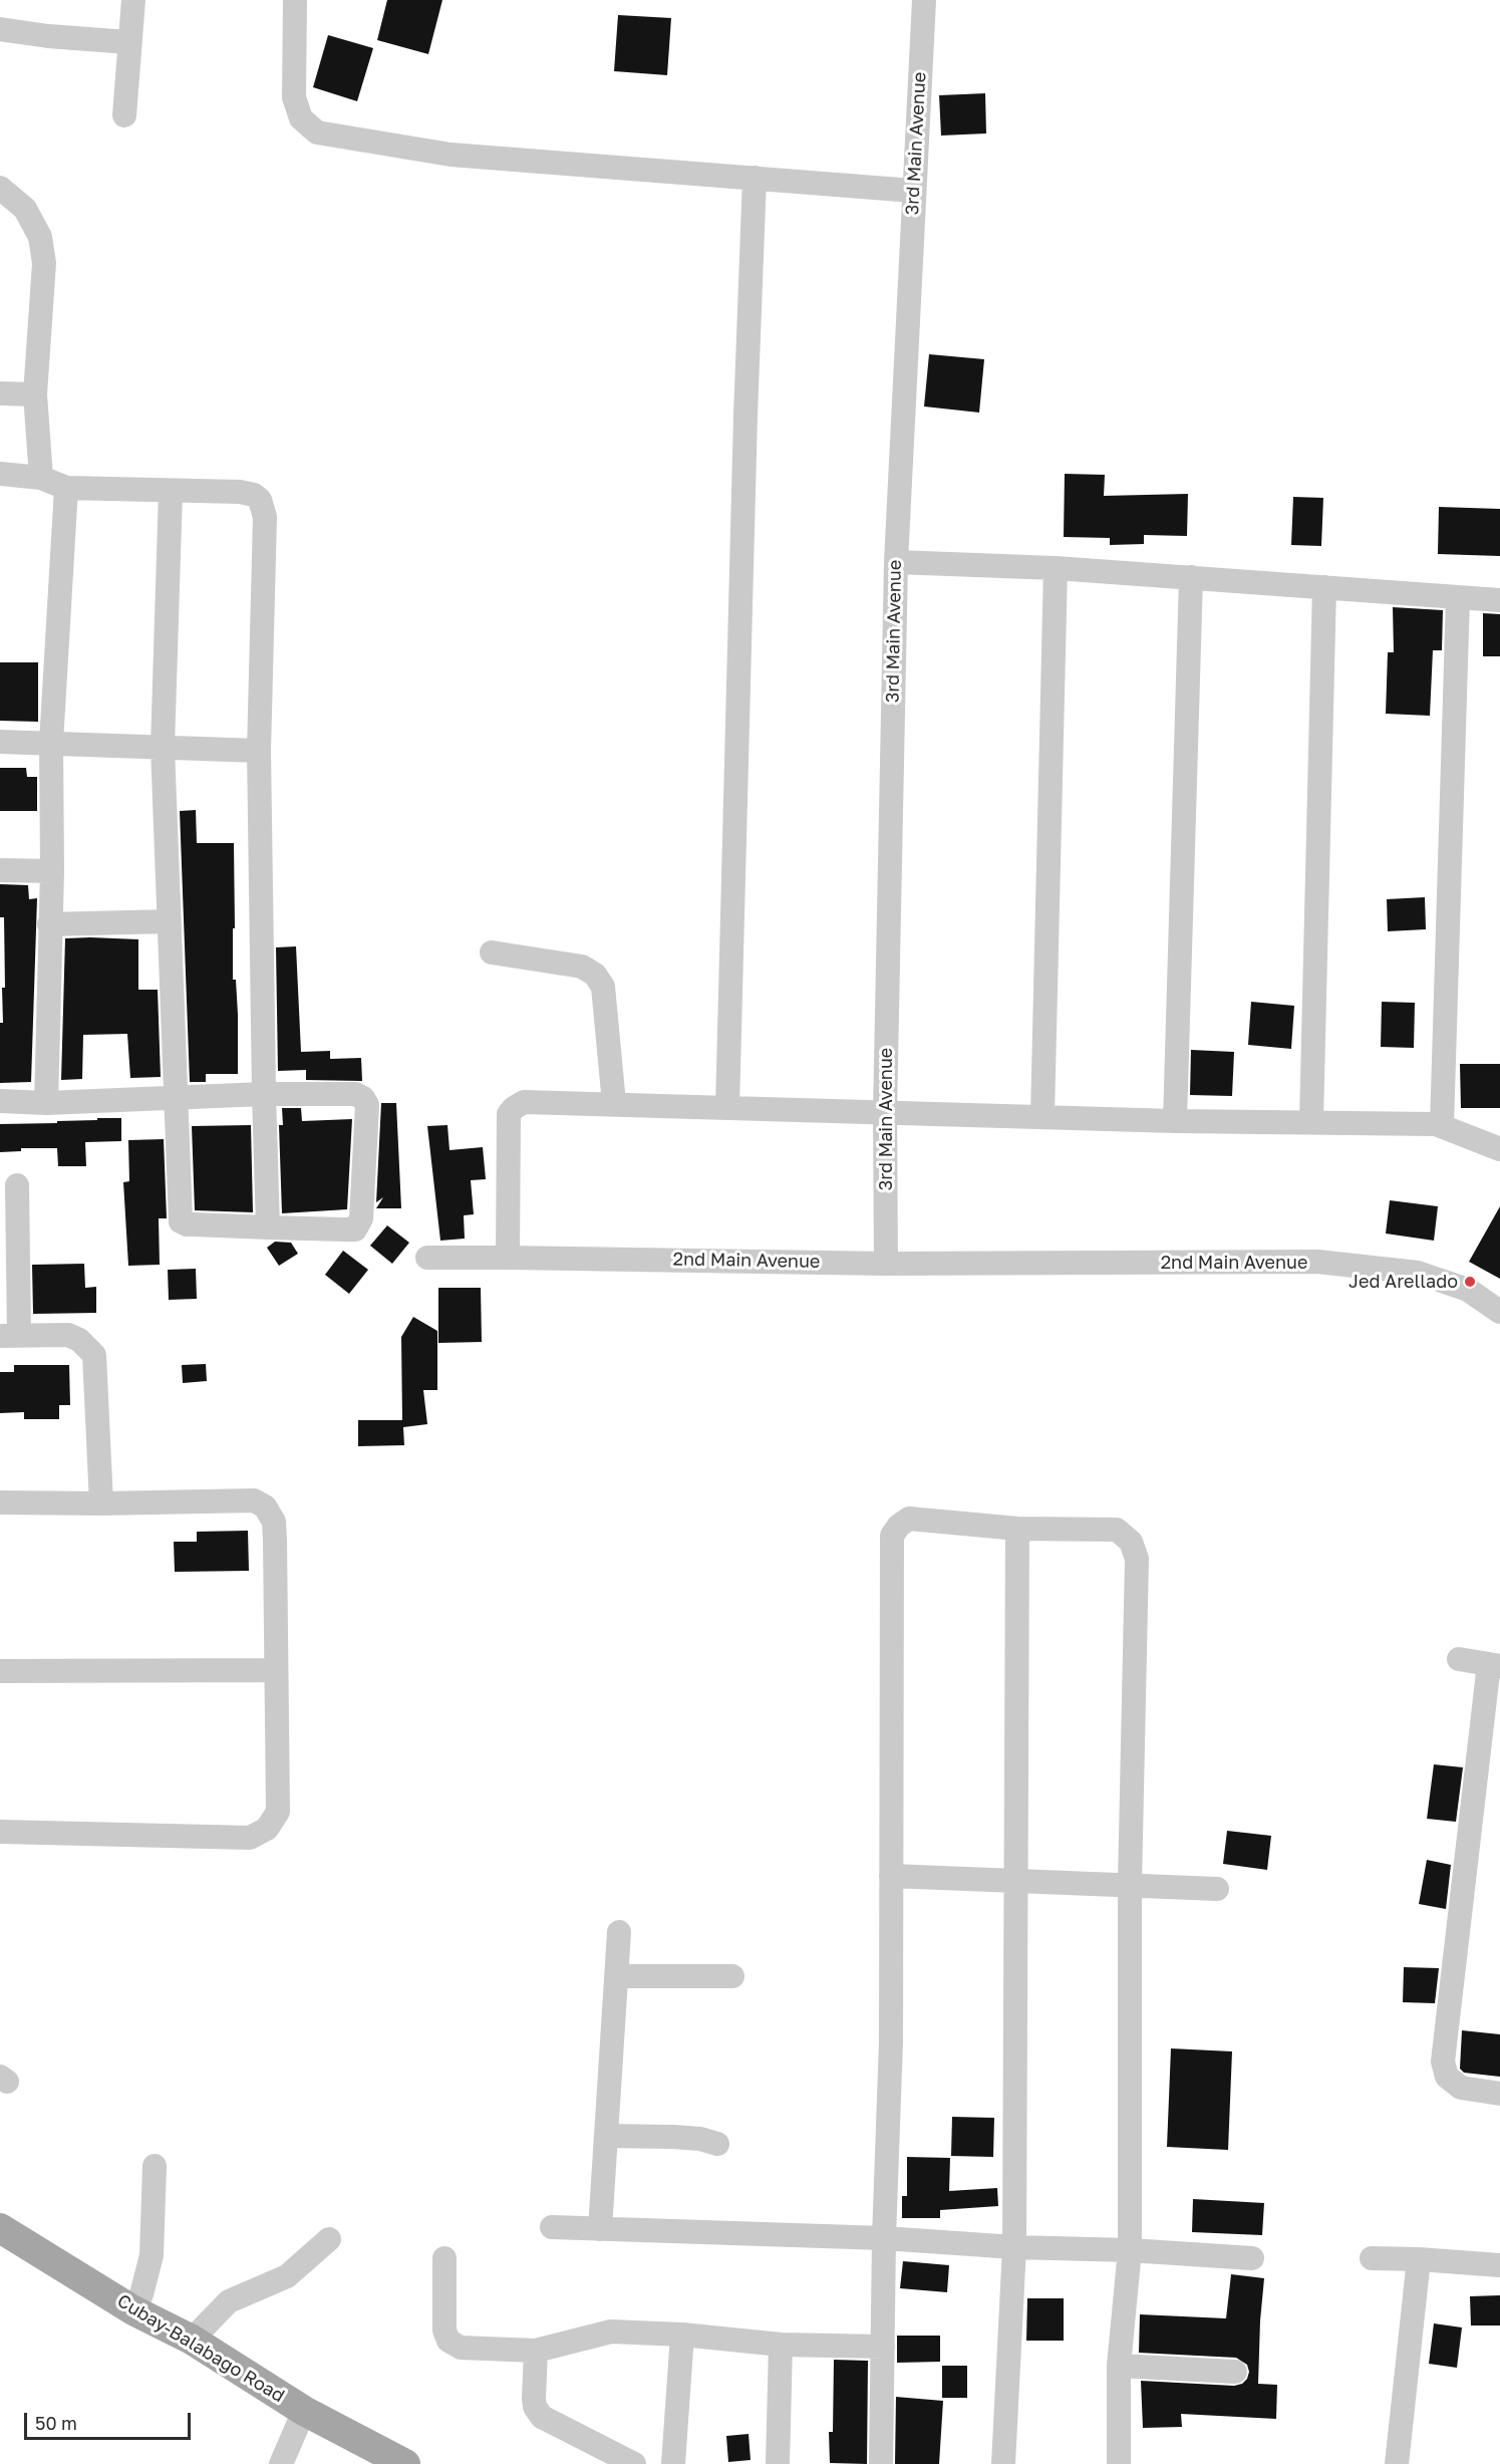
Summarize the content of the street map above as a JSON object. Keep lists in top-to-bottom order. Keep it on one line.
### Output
{"streets":{"main road":["Cubay-Balabago Road"],"street":["3rd Main Avenue","2nd Main Avenue"]},"crossings":[["3rd Main Avenue","2nd Main Avenue"]],"places":["Jed Arellado"],"scale_bar":"50 m"}
